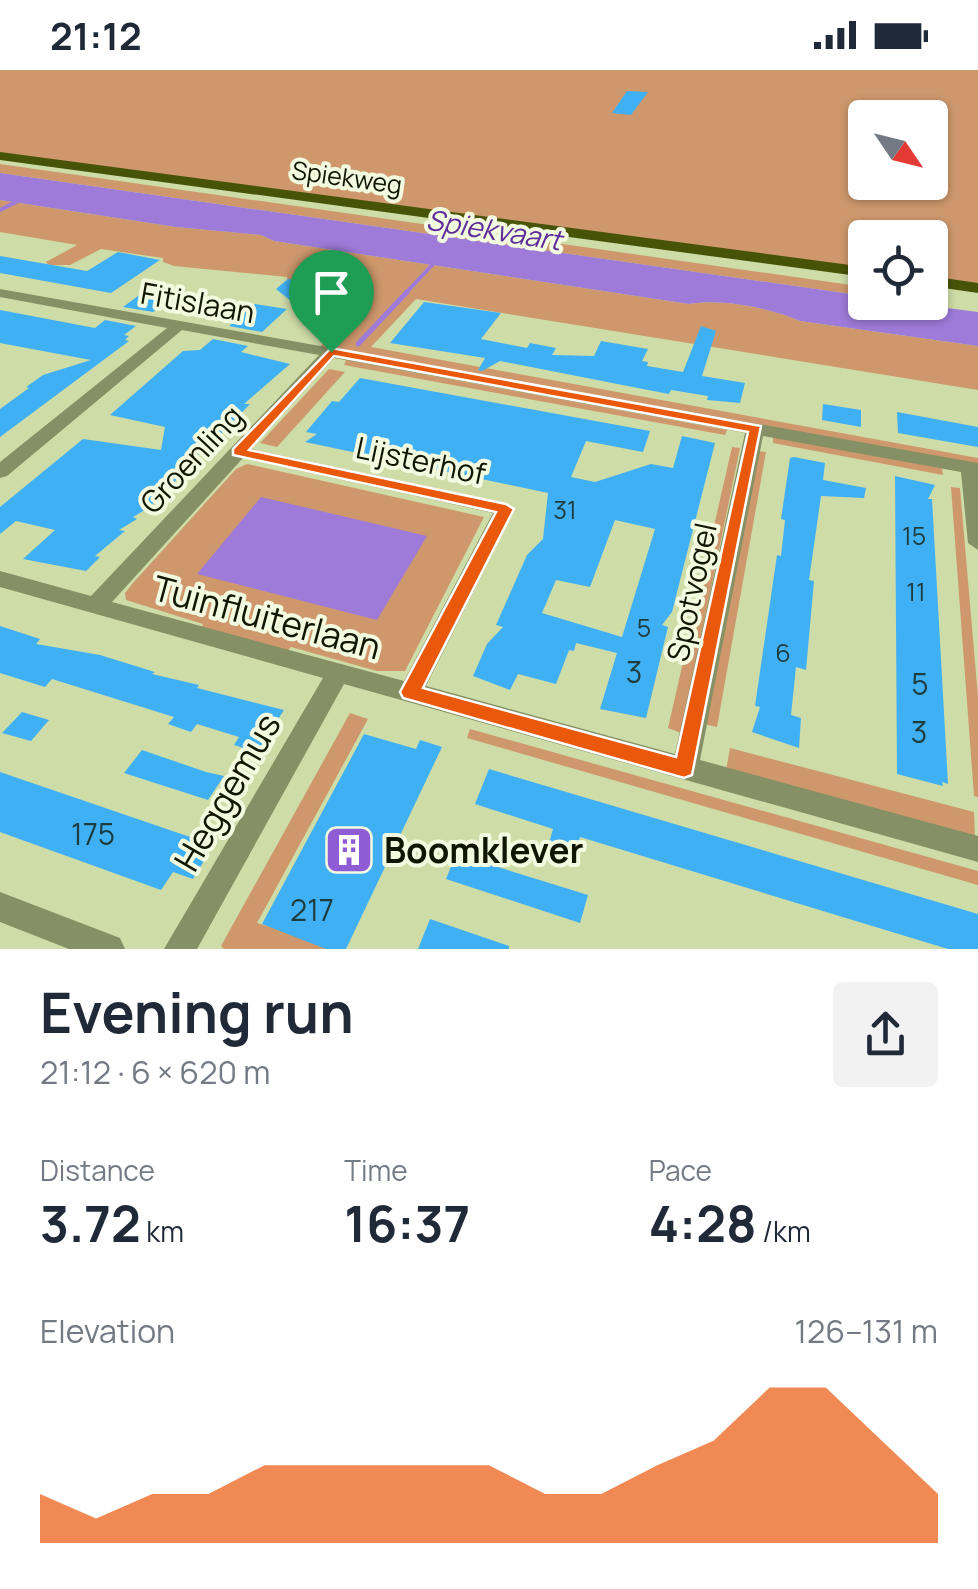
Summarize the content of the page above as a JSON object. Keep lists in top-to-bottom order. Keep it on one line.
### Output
{"streets":{"main road":["Spiekweg"],"street":["Fitislaan","Groenling","Lijsterhof","Spotvogel","Tuinfluiterlaan","Heggemus"]},"crossings":[["Fitislaan","Groenling"],["Fitislaan","Spotvogel"],["Groenling","Lijsterhof"],["Groenling","Tuinfluiterlaan"],["Lijsterhof","Tuinfluiterlaan"],["Spotvogel","Tuinfluiterlaan"],["Tuinfluiterlaan","Heggemus"]],"water":["Spiekvaart"],"places":{"building":["Boomklever"]},"house_numbers":["31","15","11","5","6","3","5","3","175","217"],"north":"bottom right","page":{"status":"21:12","heading":["Evening run","21:12 · 6 × 620 m"],"stats":[["Distance","3.72 km"],["Time","16:37"],["Pace","4:28 /km"]],"chart":["Elevation","126–131 m"]}}
